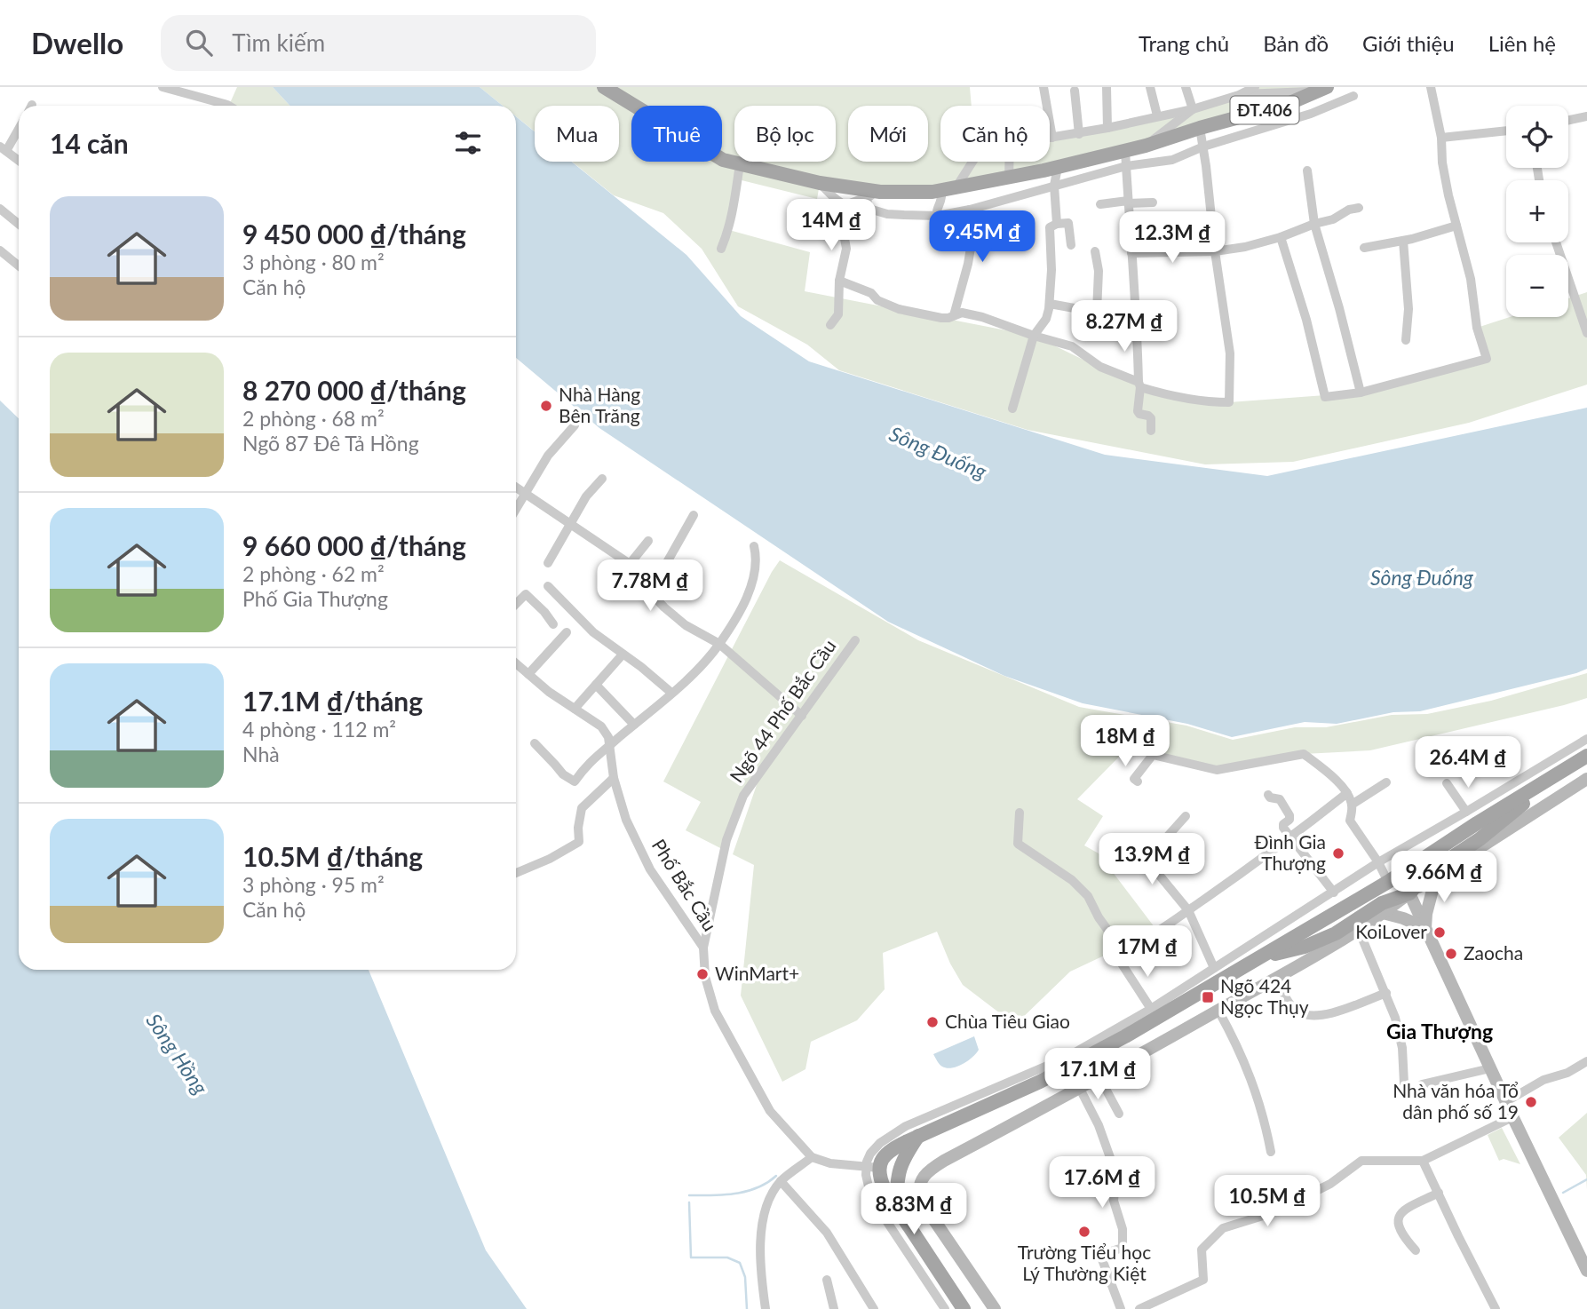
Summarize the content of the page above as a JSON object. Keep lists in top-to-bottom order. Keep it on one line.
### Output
{"streets":{"main road":["ĐT.406"],"street":["Ngõ 44 Phố Bắc Cầu","Phố Bắc Cầu"]},"crossings":[["Ngõ 44 Phố Bắc Cầu","Phố Bắc Cầu"]],"districts":["Gia Thượng"],"water":["Sông Đuống","Sông Hồng"],"places":{"other":["Nhà Hàng Bên Trăng","Đình Gia Thượng","KoiLover","Zaocha","WinMart+","Chùa Tiêu Giao","Nhà văn hóa Tổ dân phố số 19","Trường Tiểu học Lý Thường Kiệt"],"transit":["Ngõ 424 Ngọc Thụy"]},"page":{"header":"Dwello","search":"Tìm kiếm","nav":["Trang chủ","Bản đồ","Giới thiệu","Liên hệ"],"map_buttons":["+","−"],"chip":["Mua","Thuê","Bộ lọc","Mới","Căn hộ"],"heading":"14 căn","list":[{"name":"9 450 000 ₫/tháng","note":"3 phòng · 80 m² · Căn hộ"},{"name":"8 270 000 ₫/tháng","note":"2 phòng · 68 m² · Ngõ 87 Đê Tả Hồng"},{"name":"9 660 000 ₫/tháng","note":"2 phòng · 62 m² · Phố Gia Thượng"},{"name":"17.1M ₫/tháng","note":"4 phòng · 112 m² · Nhà"},{"name":"10.5M ₫/tháng","note":"3 phòng · 95 m² · Căn hộ"}],"price":["14M ₫","9.45M ₫","12.3M ₫","8.27M ₫","7.78M ₫","18M ₫","26.4M ₫","13.9M ₫","9.66M ₫","17M ₫","17.1M ₫","17.6M ₫","10.5M ₫","8.83M ₫"]}}
